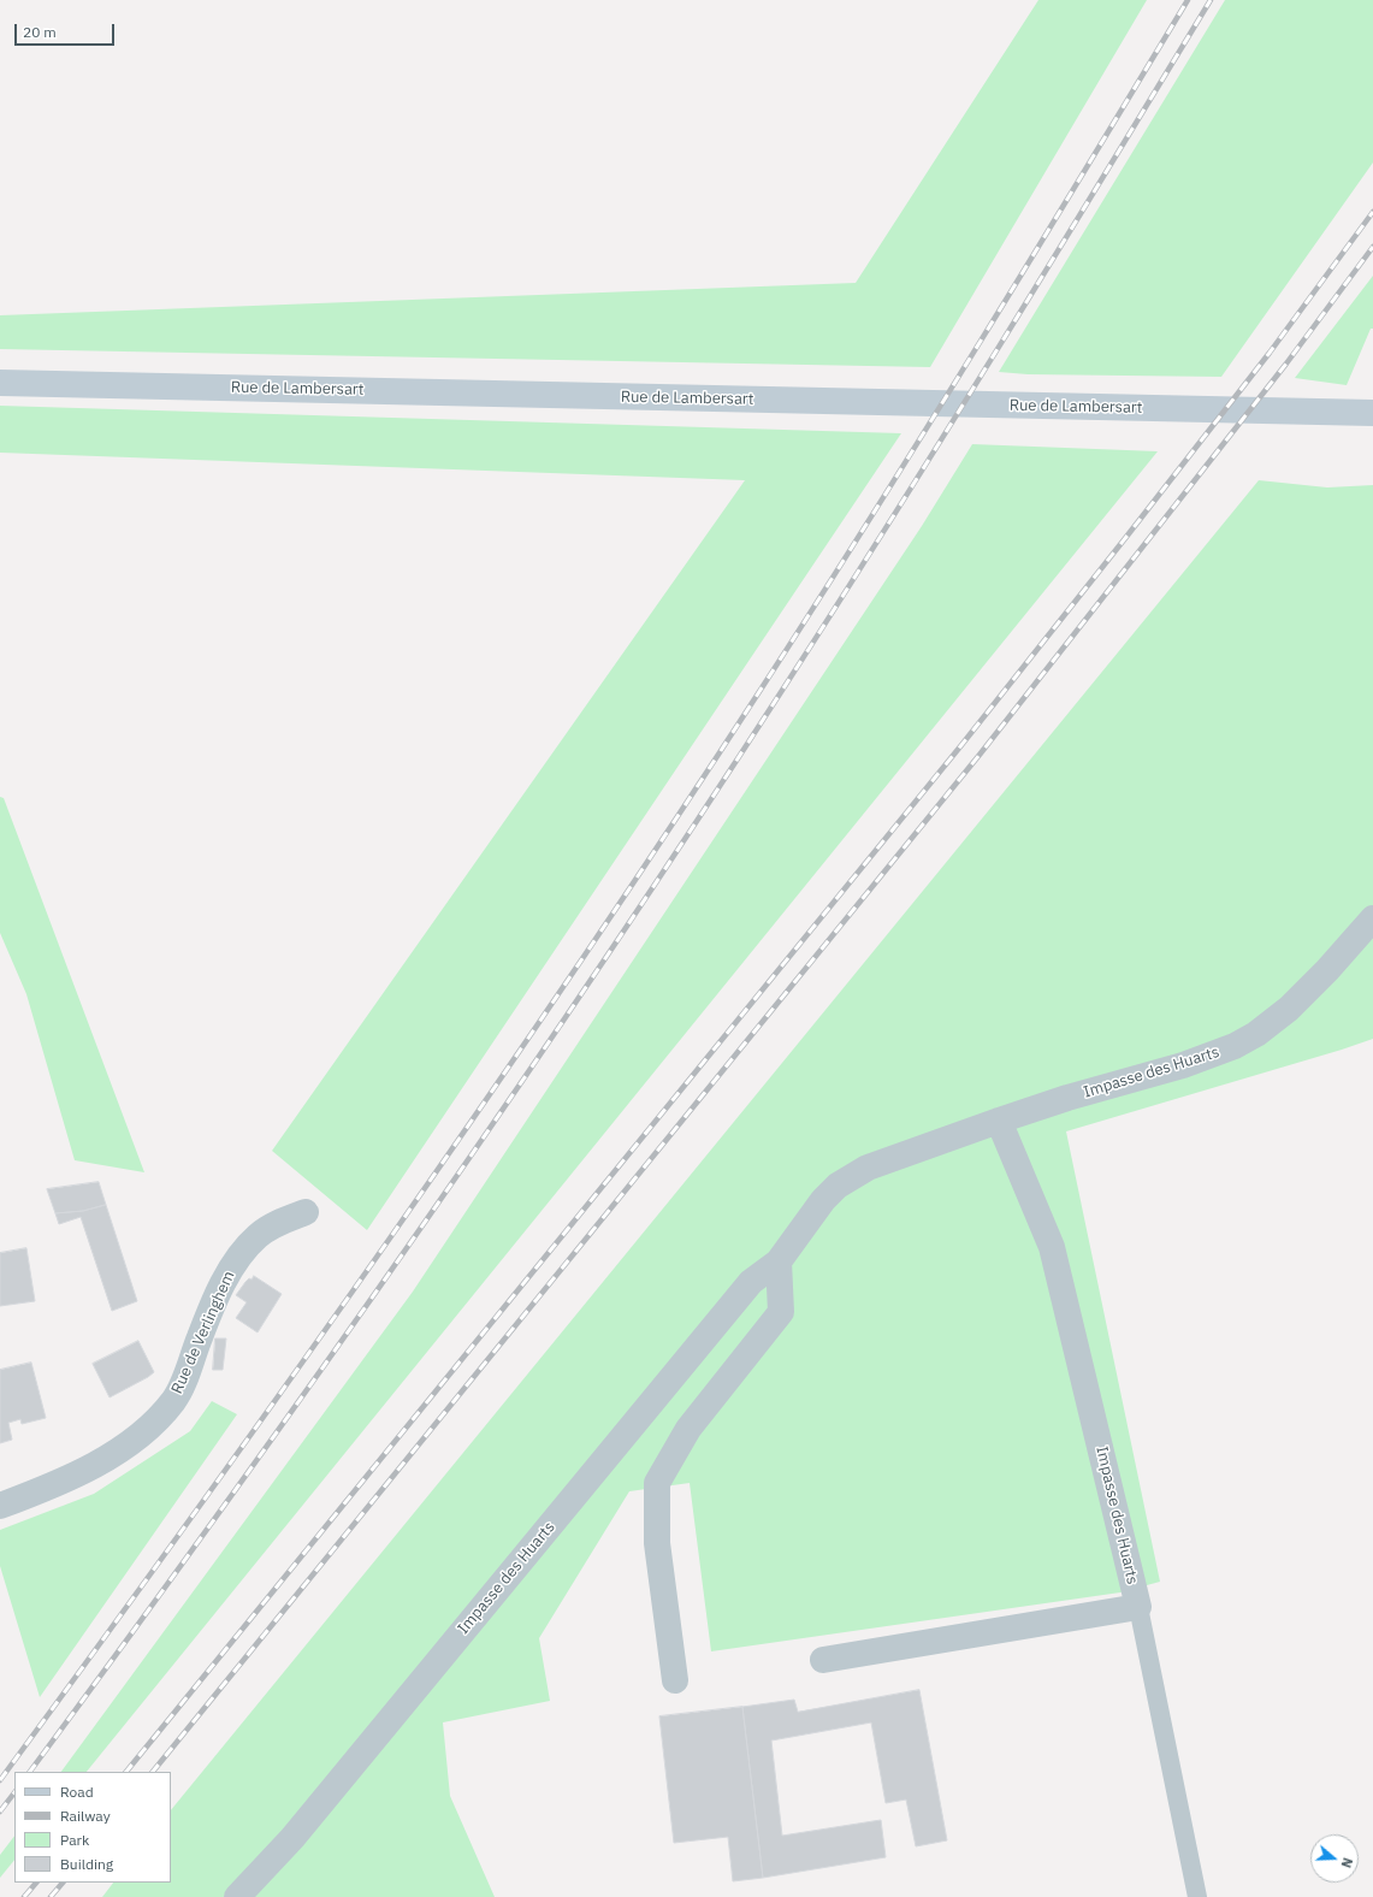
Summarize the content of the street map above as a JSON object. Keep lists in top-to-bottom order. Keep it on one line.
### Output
{"streets":{"main road":["Rue de Lambersart"],"street":["Impasse des Huarts","Rue de Verlinghem"]},"legend":["Road","Railway","Park","Building"],"scale_bar":"20 m","north":"right"}
